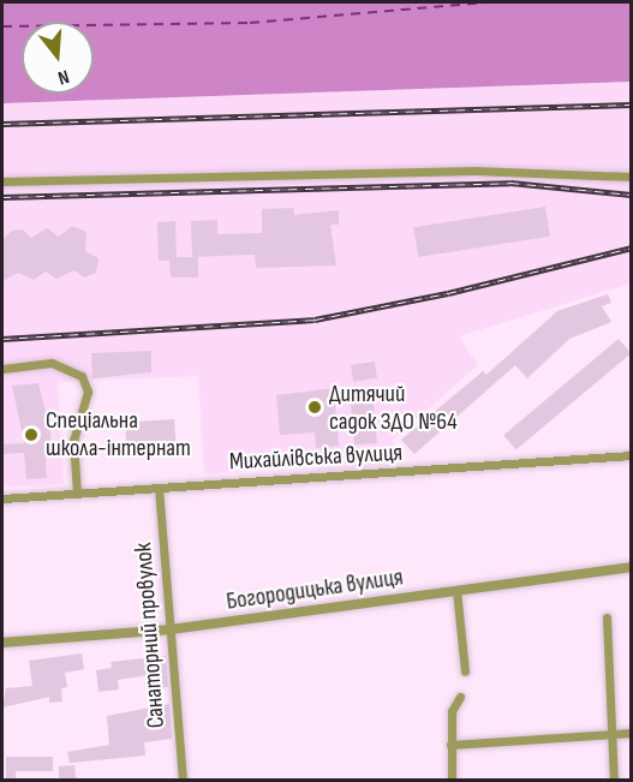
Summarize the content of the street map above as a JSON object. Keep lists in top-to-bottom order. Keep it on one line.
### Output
{"streets":{"street":["Михайлівська вулиця","Богородицька вулиця","Санаторний провулок"]},"crossings":[["Михайлівська вулиця","Санаторний провулок"],["Богородицька вулиця","Санаторний провулок"]],"places":["Дитячий садок ЗДО №64","Спеціальна школа-інтернат"],"north":"bottom"}
